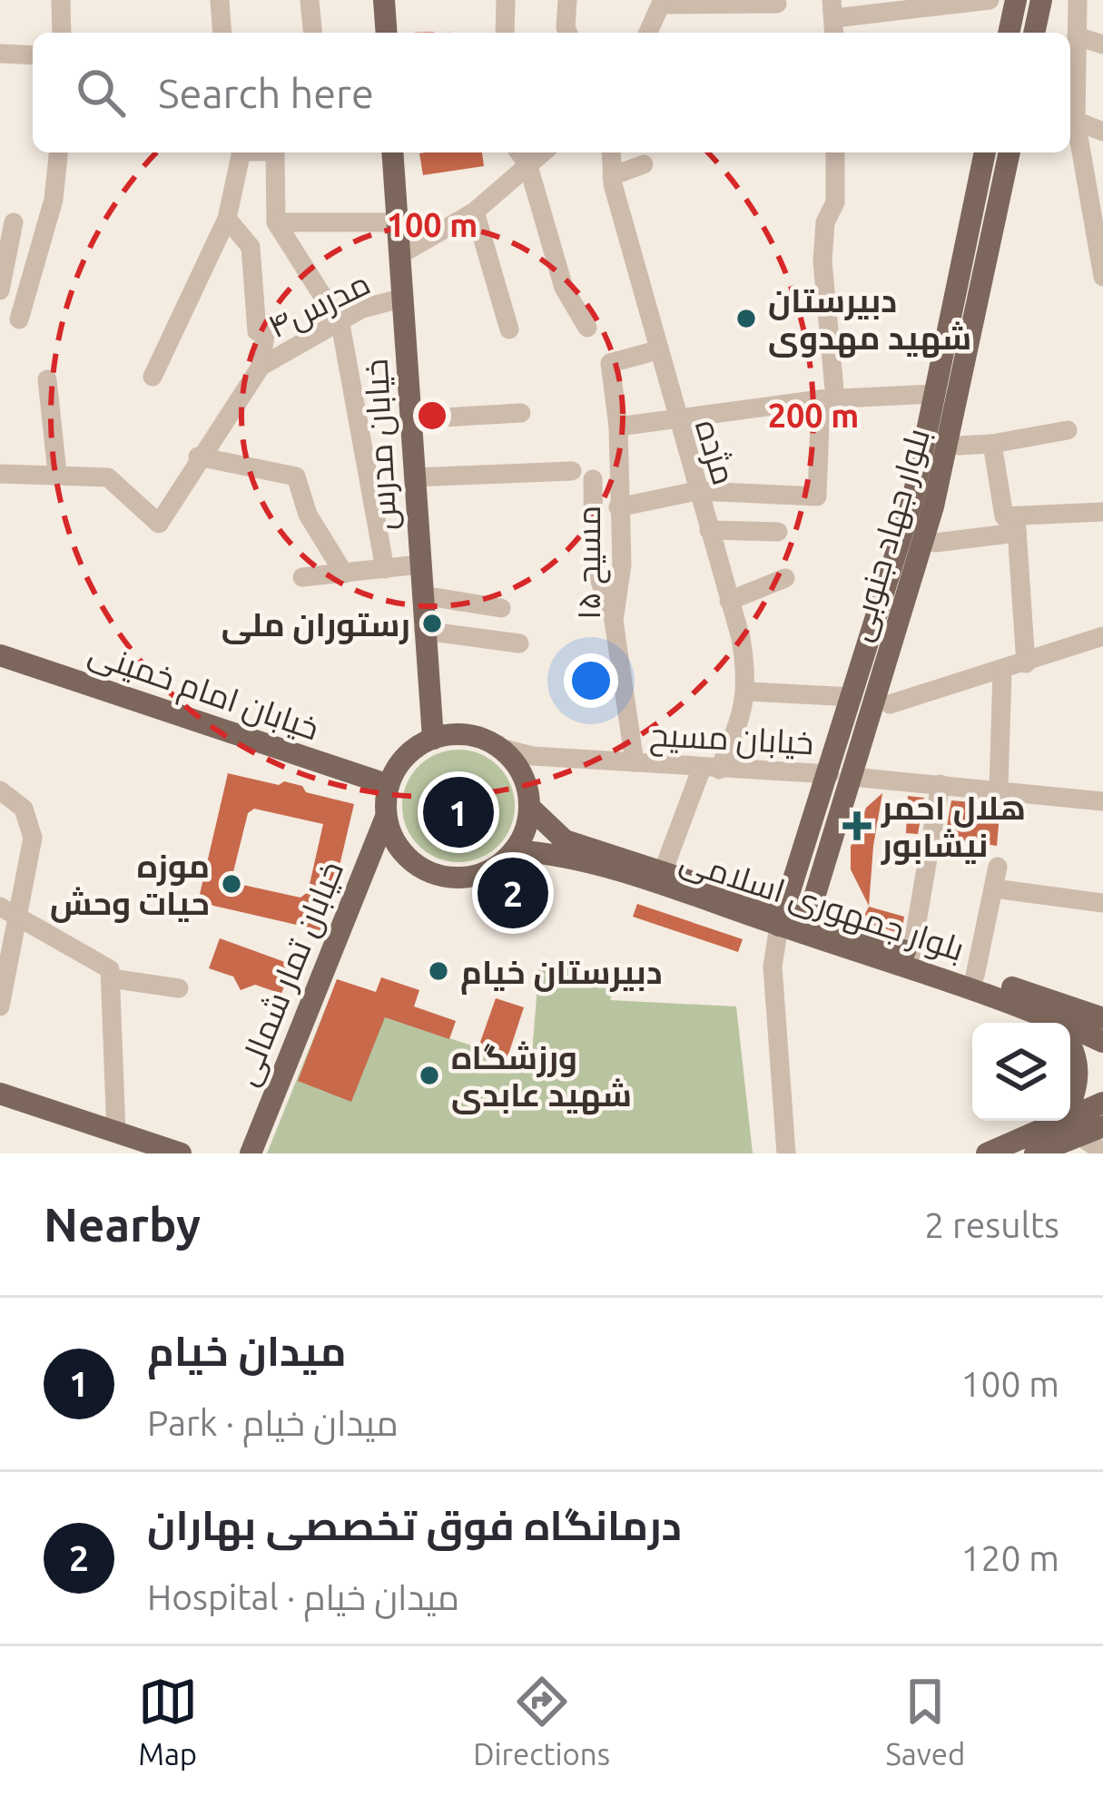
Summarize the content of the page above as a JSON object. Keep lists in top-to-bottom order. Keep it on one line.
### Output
{"streets":{"main road":["خیابان مدرس","بلوار جهاد جنوبی","خیابان امام خمینی","بلوار جمهوری اسلامی","خیابان تمار شمالی"],"street":["مدرس۴","مژده","مسیح ۱۵","خیابان مسیح"]},"crossings":[["مدرس۴","خیابان مدرس"],["خیابان مدرس","خیابان امام خمینی"],["خیابان مدرس","خیابان مسیح"],["خیابان مدرس","بلوار جمهوری اسلامی"],["خیابان مدرس","خیابان تمار شمالی"],["مژده","مسیح ۱۵"],["بلوار جهاد جنوبی","خیابان مسیح"],["بلوار جهاد جنوبی","بلوار جمهوری اسلامی"],["مسیح ۱۵","خیابان مسیح"],["خیابان امام خمینی","خیابان مسیح"],["خیابان امام خمینی","بلوار جمهوری اسلامی"],["خیابان امام خمینی","خیابان تمار شمالی"],["خیابان مسیح","بلوار جمهوری اسلامی"],["خیابان مسیح","خیابان تمار شمالی"],["بلوار جمهوری اسلامی","خیابان تمار شمالی"]],"places":{"other":["دبیرستان شهید مهدوی","رستوران ملی","موزه حیات وحش","دبیرستان خیام","ورزشگاه شهید عابدی"],"health":["هلال احمر نیشابور"]},"page":{"search":"Search here","pins":["1","2"],"heading":["Nearby","2 results"],"list":[{"mark":"1","name":"میدان خیام","note":"Park · میدان خیام","value":"100 m"},{"mark":"2","name":"درمانگاه فوق تخصصی بهاران","note":"Hospital · میدان خیام","value":"120 m"}],"nav":["Map","Directions","Saved"]},"rings":["100 m","200 m"]}
